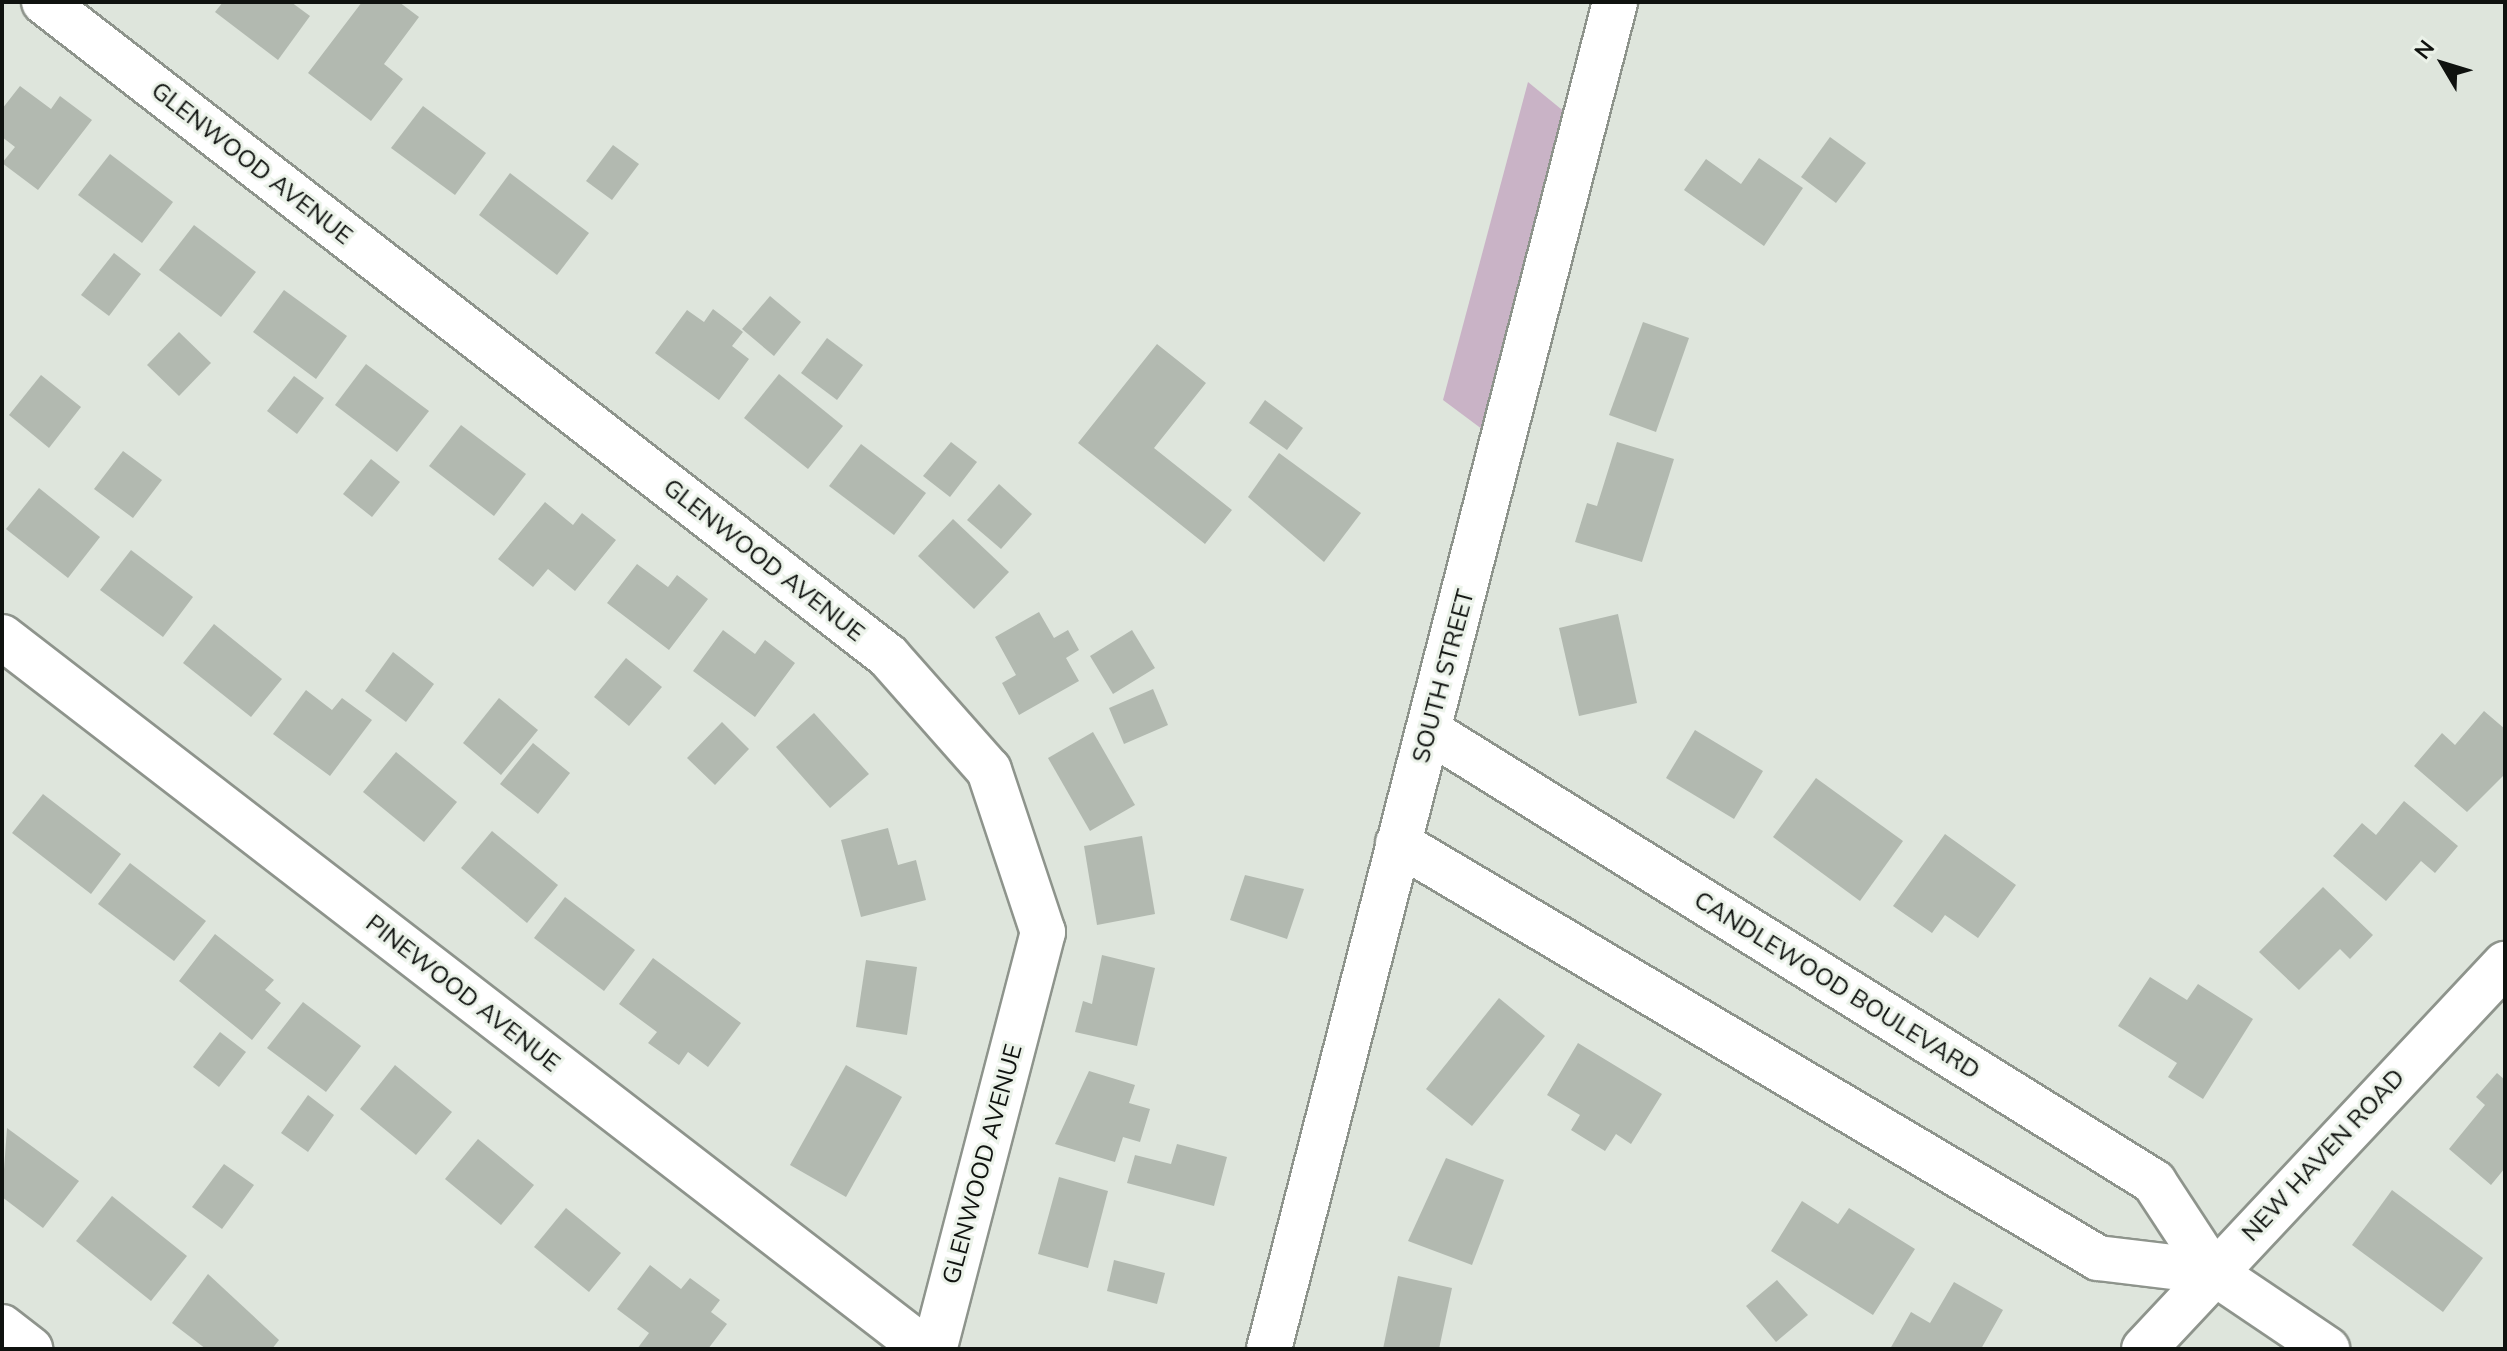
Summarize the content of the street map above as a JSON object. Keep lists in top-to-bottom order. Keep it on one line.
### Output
{"streets":{"street":["GLENWOOD AVENUE","SOUTH STREET","CANDLEWOOD BOULEVARD","PINEWOOD AVENUE","NEW HAVEN ROAD"]},"crossings":[["SOUTH STREET","CANDLEWOOD BOULEVARD"],["CANDLEWOOD BOULEVARD","NEW HAVEN ROAD"]],"north":"top left"}
